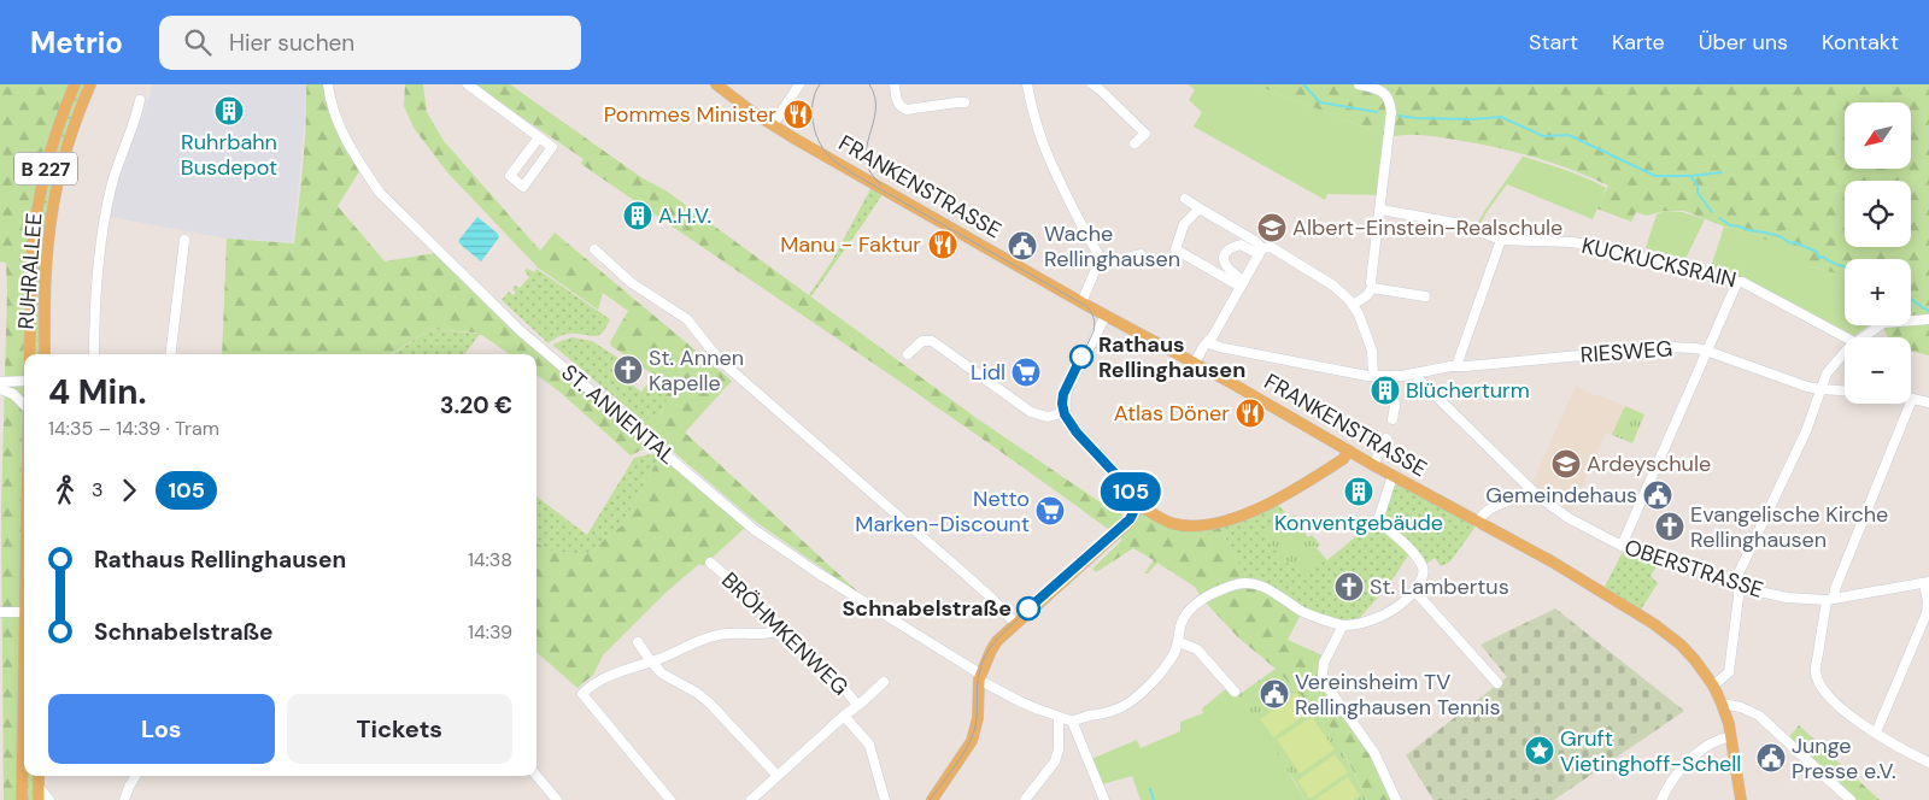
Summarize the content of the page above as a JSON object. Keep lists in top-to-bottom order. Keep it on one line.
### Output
{"streets":{"main road":["B 227","FRANKENSTRASSE","RUHRALLEE"],"street":["KUCKUCKSRAIN","RIESWEG","ST. ANNENTAL","OBERSTRASSE","BRÖHMKENWEG"]},"crossings":[["RIESWEG","OBERSTRASSE"]],"places":{"building":["Ruhrbahn Busdepot","A.H.V.","Blücherturm","Konventgebäude"],"restaurant":["Pommes Minister","Manu - Faktur","Atlas Döner"],"school or university":["Albert-Einstein-Realschule","Ardeyschule"],"public building":["Wache Rellinghausen","Gemeindehaus","Vereinsheim TV Rellinghausen Tennis","Junge Presse e.V."],"other":["Rathaus Rellinghausen","Schnabelstraße"],"church":["St. Annen Kapelle","Evangelische Kirche Rellinghausen","St. Lambertus"],"supermarket":["Lidl","Netto Marken-Discount"],"place":["Gruft Vietinghoff-Schell"]},"lines":["tram line 105"],"north":"bottom left","page":{"header":"Metrio","search":"Hier suchen","nav":["Start","Karte","Über uns","Kontakt"],"on_map":"105","map_buttons":["+","−"],"heading":["4 Min.","14:35 – 14:39 · Tram","3.20 €"],"legs":["3","105"],"list":[{"name":"Rathaus Rellinghausen","value":"14:38"},{"name":"Schnabelstraße","value":"14:39"}],"buttons":["Los","Tickets"]}}
